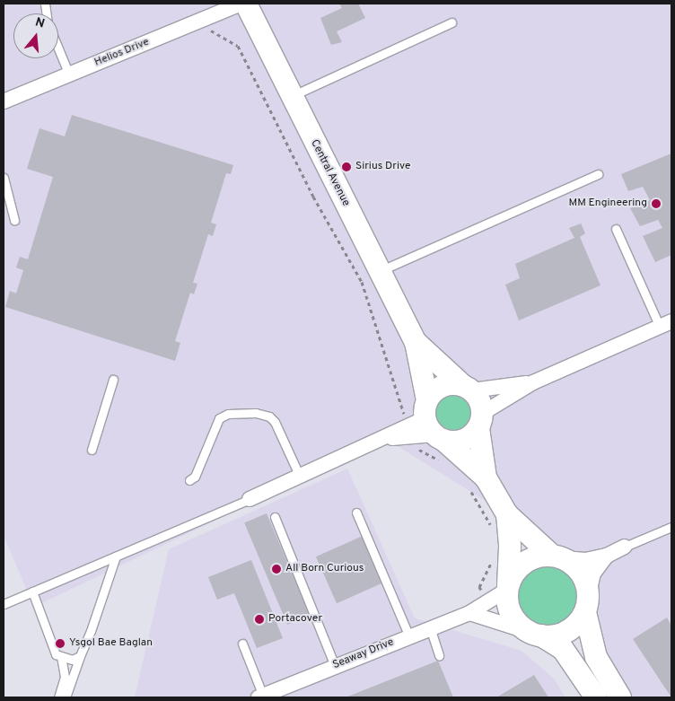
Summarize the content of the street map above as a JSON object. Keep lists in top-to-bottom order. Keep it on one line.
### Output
{"streets":{"street":["Helios Drive","Central Avenue","Seaway Drive"]},"places":["Sirius Drive","MM Engineering","All Born Curious","Portacover","Ysgol Bae Baglan"],"north":"top"}
